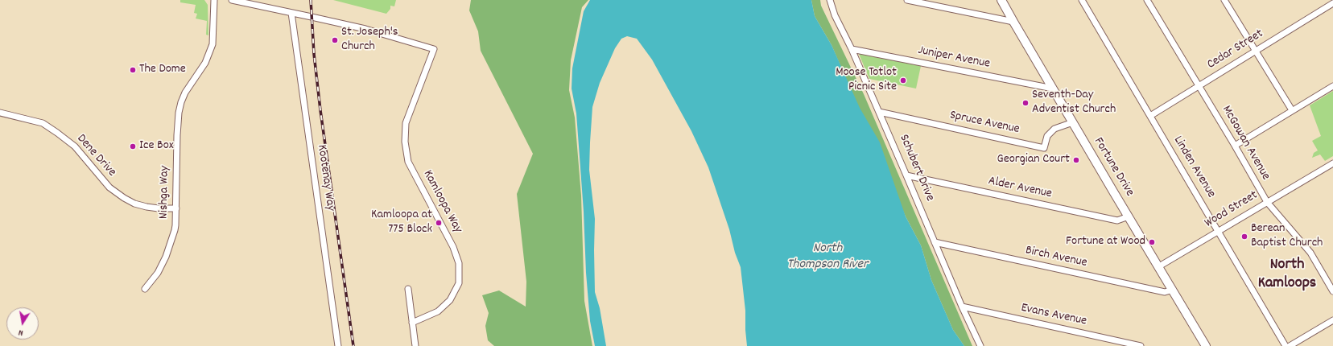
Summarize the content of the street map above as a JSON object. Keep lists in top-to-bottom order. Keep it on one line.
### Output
{"streets":{"main road":["Fortune Drive"],"street":["Cedar Street","Juniper Avenue","Spruce Avenue","McGowan Avenue","Dene Drive","Linden Avenue","Schubert Drive","Kootenay Way","Alder Avenue","Nishga Way","Kamloopa Way","Wood Street","Birch Avenue","Evans Avenue"]},"crossings":[["Cedar Street","McGowan Avenue"],["Cedar Street","Linden Avenue"],["Juniper Avenue","Fortune Drive"],["Juniper Avenue","Schubert Drive"],["Spruce Avenue","Fortune Drive"],["Spruce Avenue","Schubert Drive"],["McGowan Avenue","Wood Street"],["Dene Drive","Nishga Way"],["Fortune Drive","Alder Avenue"],["Fortune Drive","Wood Street"],["Fortune Drive","Birch Avenue"],["Linden Avenue","Wood Street"],["Schubert Drive","Alder Avenue"],["Schubert Drive","Birch Avenue"],["Schubert Drive","Evans Avenue"],["Kootenay Way","Kamloopa Way"]],"districts":["North Kamloops"],"water":["North Thompson River"],"places":["St. Joseph's Church","The Dome","Moose Totlot Picnic Site","Seventh-Day Adventist Church","Ice Box","Georgian Court","Kamloopa at 775 Block","Berean Baptist Church","Fortune at Wood"],"north":"bottom"}
